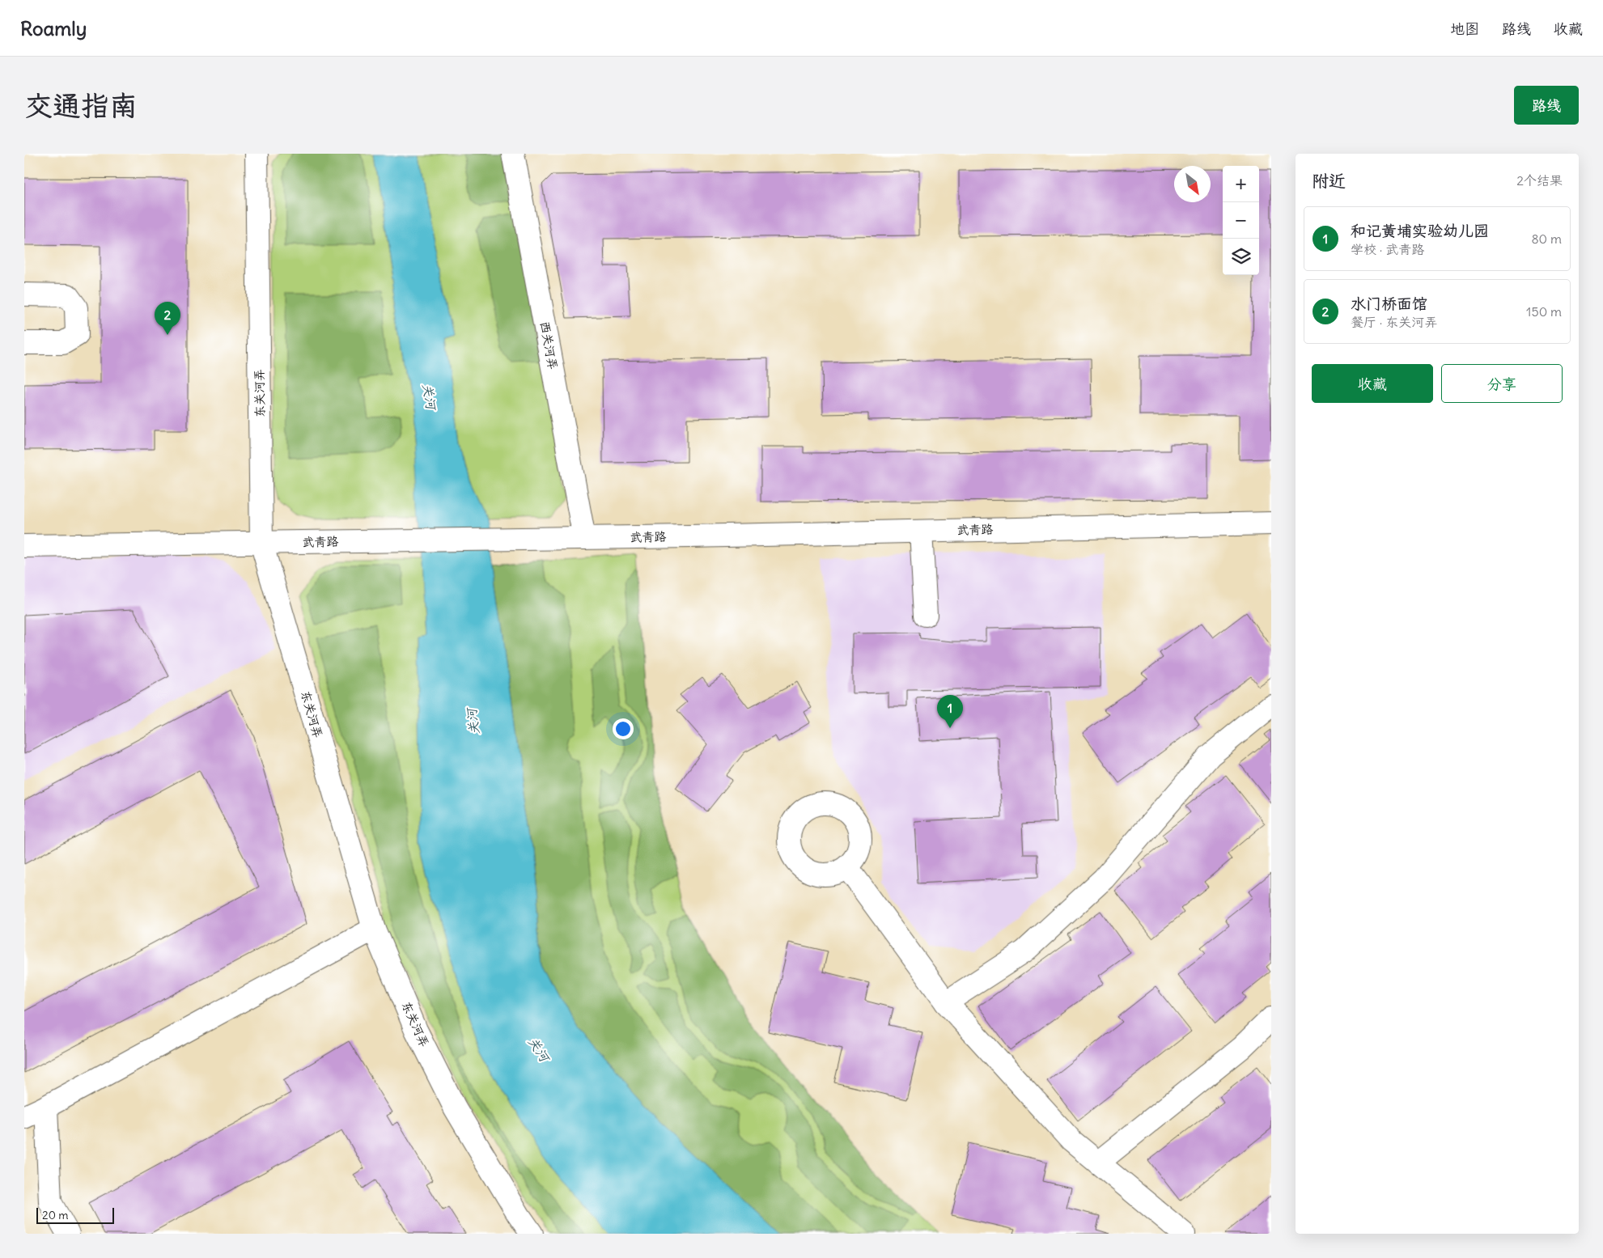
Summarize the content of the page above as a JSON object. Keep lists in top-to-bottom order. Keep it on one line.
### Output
{"streets":{"street":["西关河弄","东关河弄","武青路"]},"crossings":[["西关河弄","武青路"],["东关河弄","武青路"]],"water":["关河"],"scale_bar":"20 m","north":"bottom right","page":{"header":"Roamly","nav":["地图","路线","收藏"],"buttons":["路线",["收藏","分享"]],"title":"交通指南","heading":["附近","2个结果"],"map_buttons":["+","−"],"list":[{"mark":"1","name":"和记黄埔实验幼儿园","note":"学校 · 武青路","value":"80 m"},{"mark":"2","name":"水门桥面馆","note":"餐厅 · 东关河弄","value":"150 m"}],"pins":["2","1"],"scale":"20 m"}}
